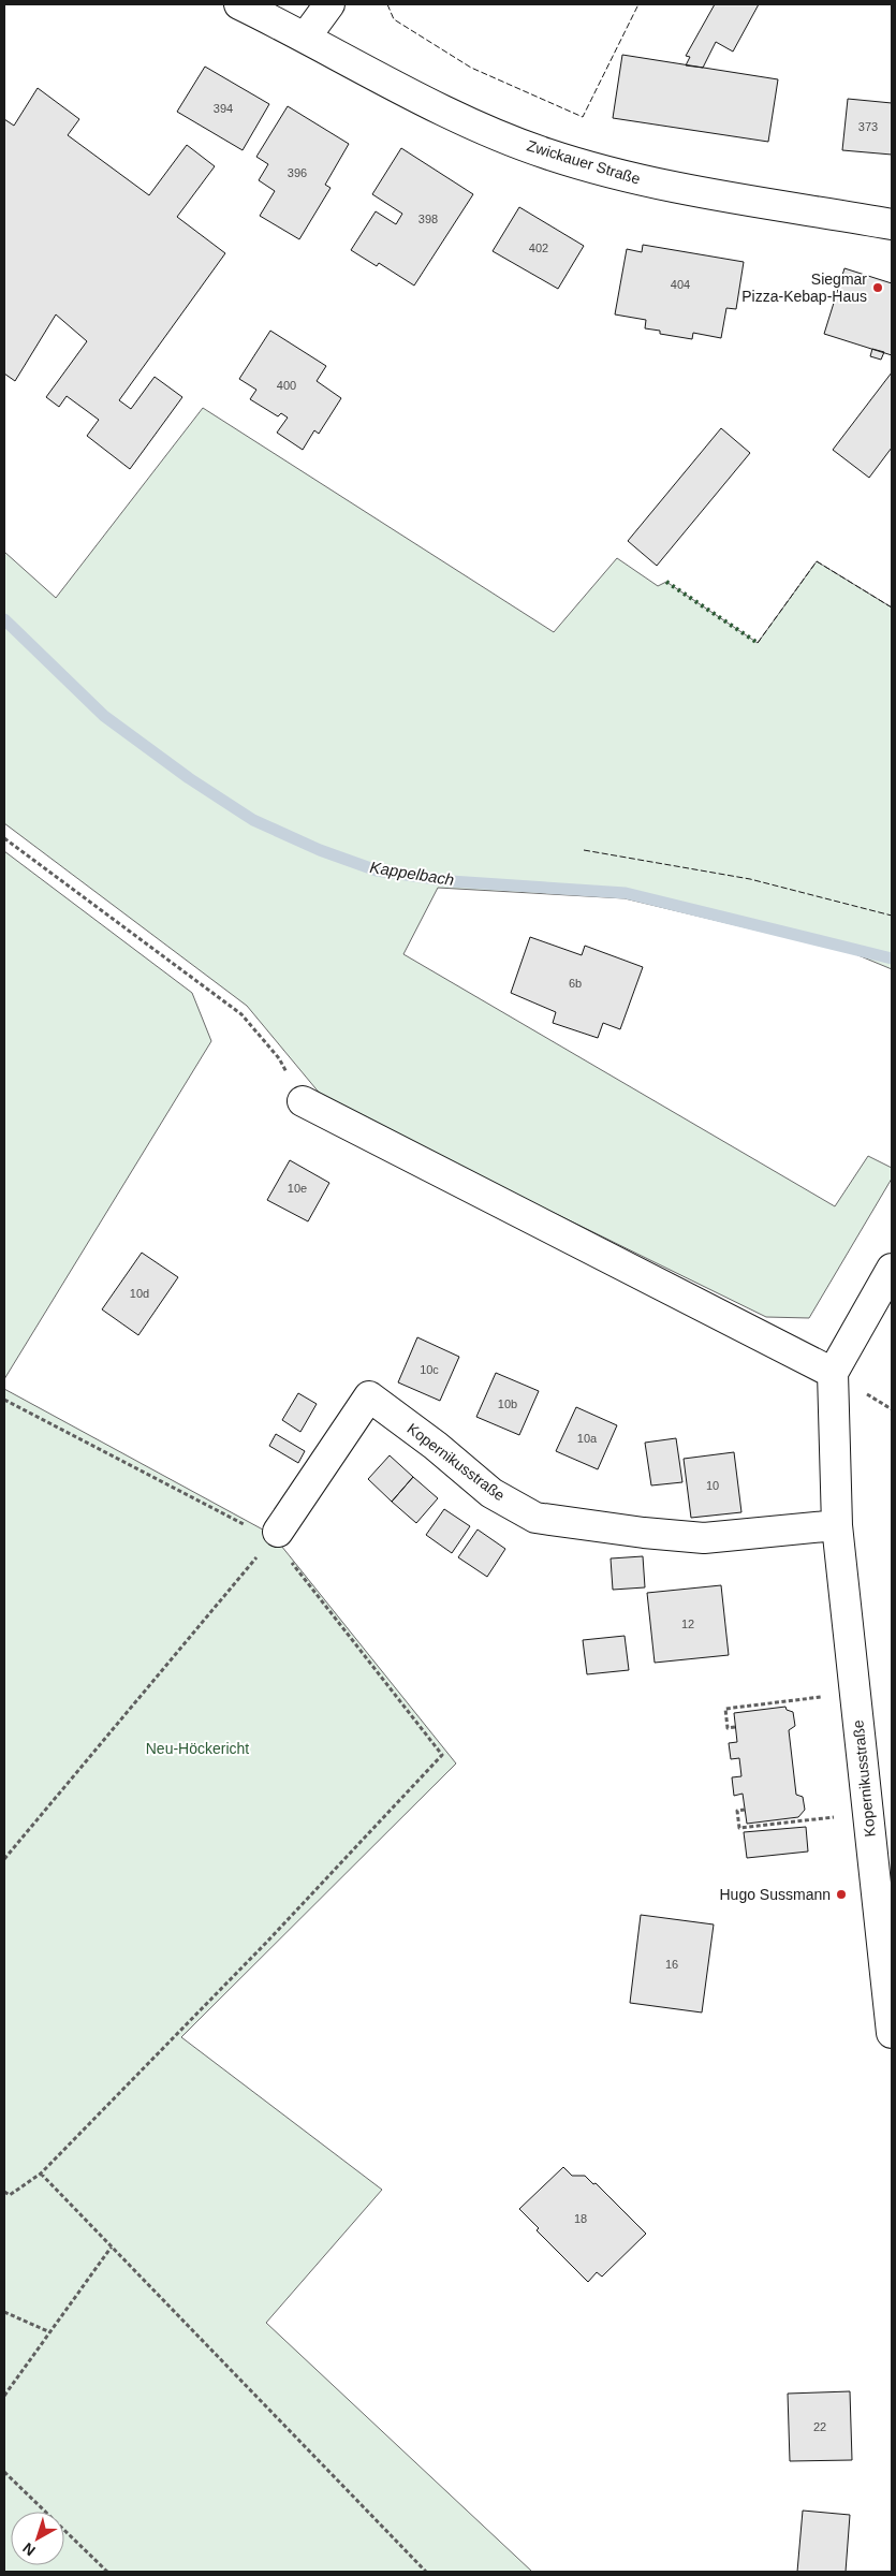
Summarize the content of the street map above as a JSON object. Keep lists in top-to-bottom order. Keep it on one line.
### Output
{"streets":{"street":["Zwickauer Straße","Kopernikusstraße"]},"water":["Kappelbach"],"parks":["Neu-Höckericht"],"places":["Siegmar Pizza-Kebap-Haus","Hugo Sussmann"],"house_numbers":["394","373","396","398","402","404","400","6b","10e","10d","10c","10b","10a","10","12","16","18","22"],"north":"bottom left"}
